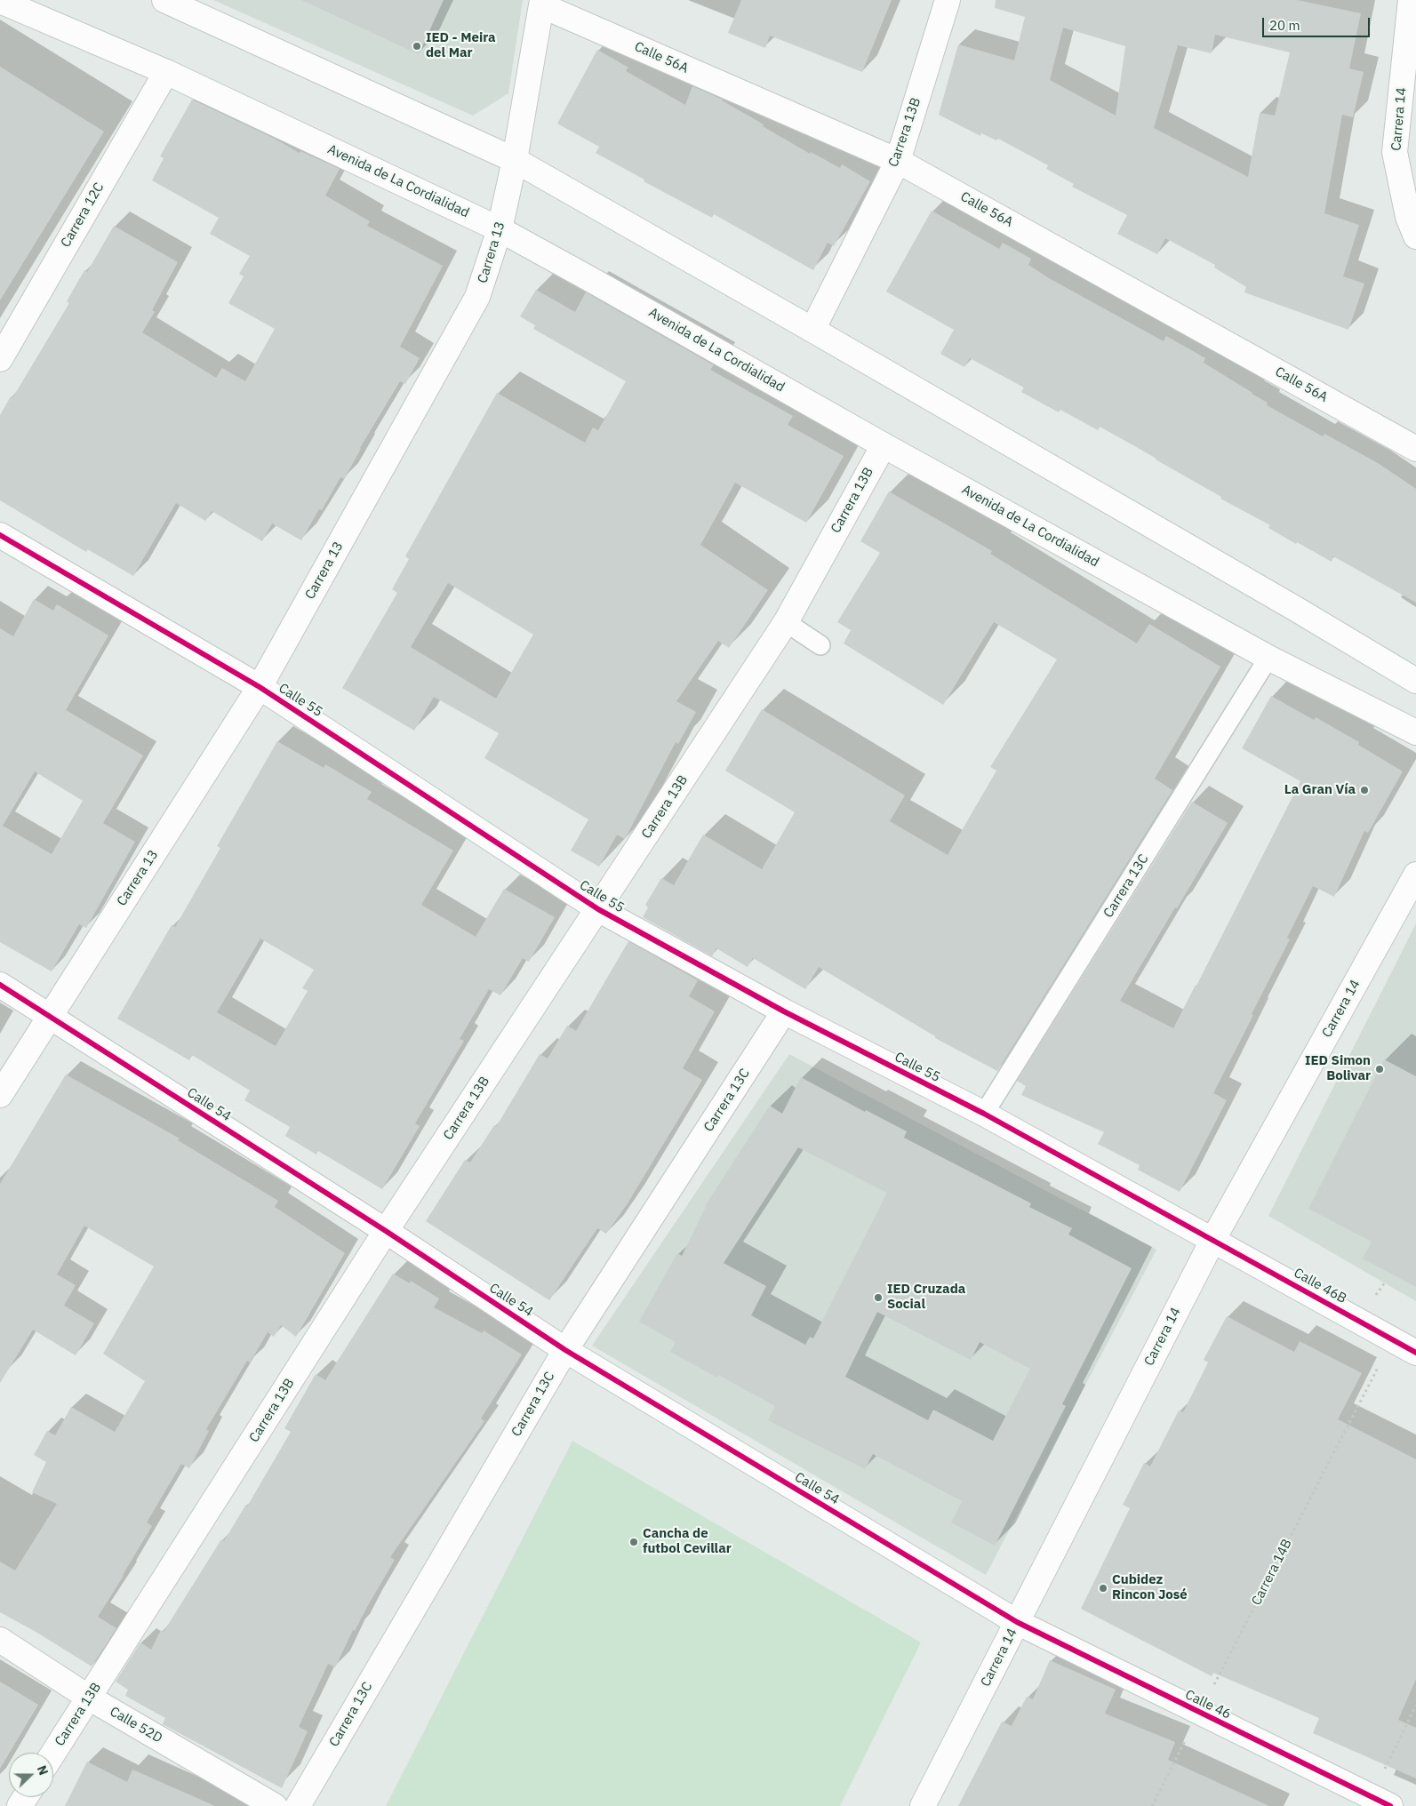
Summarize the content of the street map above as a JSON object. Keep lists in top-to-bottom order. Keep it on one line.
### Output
{"streets":{"street":["Calle 56A","Carrera 14","Carrera 13B","Avenida de La Cordialidad","Carrera 12C","Carrera 13","Calle 55","Carrera 13C","Calle 54","Calle 46B","Calle 46","Calle 52D"],"path":["Carrera 14B"]},"crossings":[["Calle 56A","Carrera 13B"],["Calle 56A","Carrera 13"],["Carrera 14","Calle 55"],["Carrera 14","Calle 54"],["Carrera 14","Calle 46B"],["Carrera 14","Calle 46"],["Carrera 13B","Avenida de La Cordialidad"],["Carrera 13B","Calle 55"],["Carrera 13B","Calle 54"],["Carrera 13B","Calle 52D"],["Avenida de La Cordialidad","Carrera 12C"],["Avenida de La Cordialidad","Carrera 13"],["Avenida de La Cordialidad","Carrera 13C"],["Carrera 13","Calle 55"],["Carrera 13","Calle 54"],["Calle 55","Carrera 13C"],["Calle 55","Calle 46B"],["Carrera 13C","Calle 54"],["Calle 54","Calle 46"],["Calle 46B","Carrera 14B"],["Carrera 14B","Calle 46"]],"places":["IED - Meira del Mar","La Gran Vía","IED Simon Bolivar","IED Cruzada Social","Cancha de futbol Cevillar","Cubidez Rincon José"],"scale_bar":"20 m","north":"right"}
